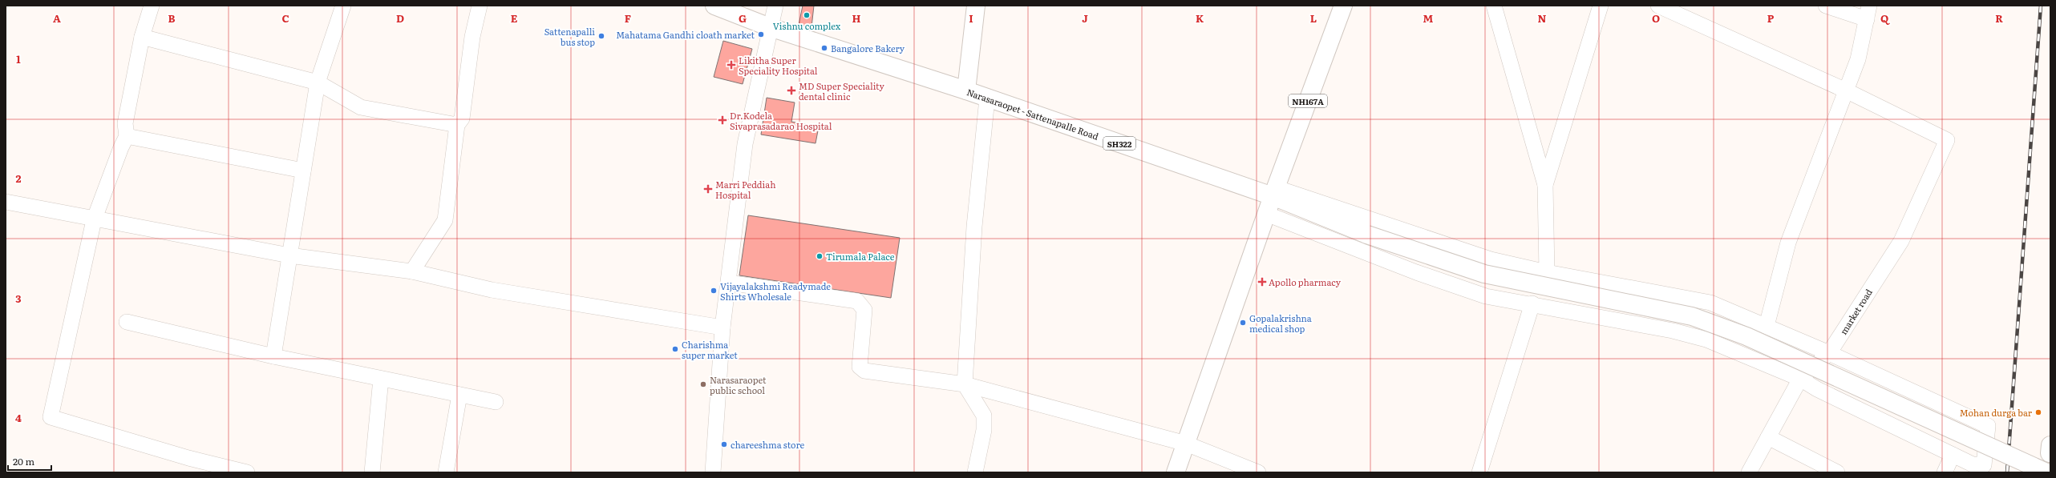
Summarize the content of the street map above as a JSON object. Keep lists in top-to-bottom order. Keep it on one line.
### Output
{"streets":{"main road":["NH167A","Narasaraopet - Sattenapalle Road","SH322"],"street":["market road"]},"crossings":[["NH167A","Narasaraopet - Sattenapalle Road"]],"places":{"other":["Vishnu complex","Mahatama Gandhi cloath market","Sattenapalli bus stop","Bangalore Bakery","Tirumala Palace","Vijayalakshmi Readymade Shirts Wholesale","Gopalakrishna medical shop","Charishma super market","Narasaraopet public school","Mohan durga bar","chareeshma store"],"health":["Likitha Super Speciality Hospital","MD Super Speciality dental clinic","Dr.Kodela Sivaprasadarao Hospital","Marri Peddiah Hospital","Apollo pharmacy"]},"scale_bar":"20 m","grid":{"columns":["A","B","C","D","E","F","G","H","I","J","K","L","M","N","O","P","Q","R"],"rows":["1","2","3","4"]}}
